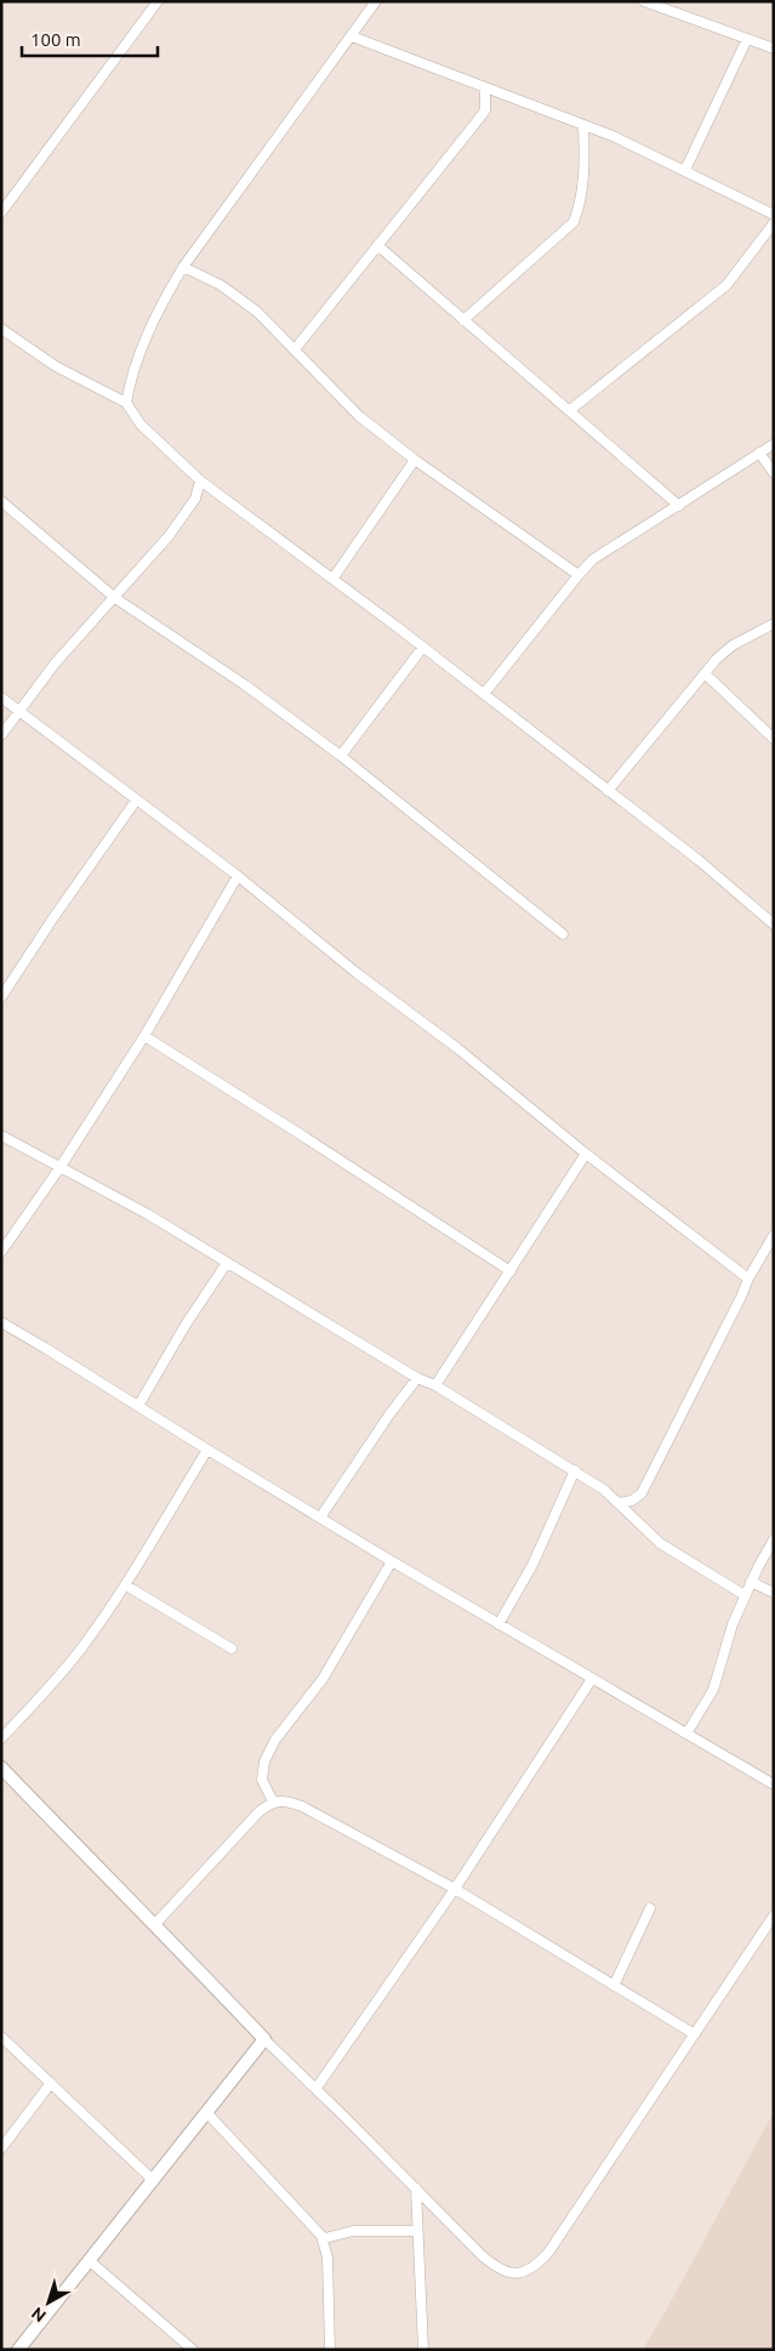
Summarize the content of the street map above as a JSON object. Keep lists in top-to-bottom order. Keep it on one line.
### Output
{"scale_bar":"100 m","north":"bottom left"}
